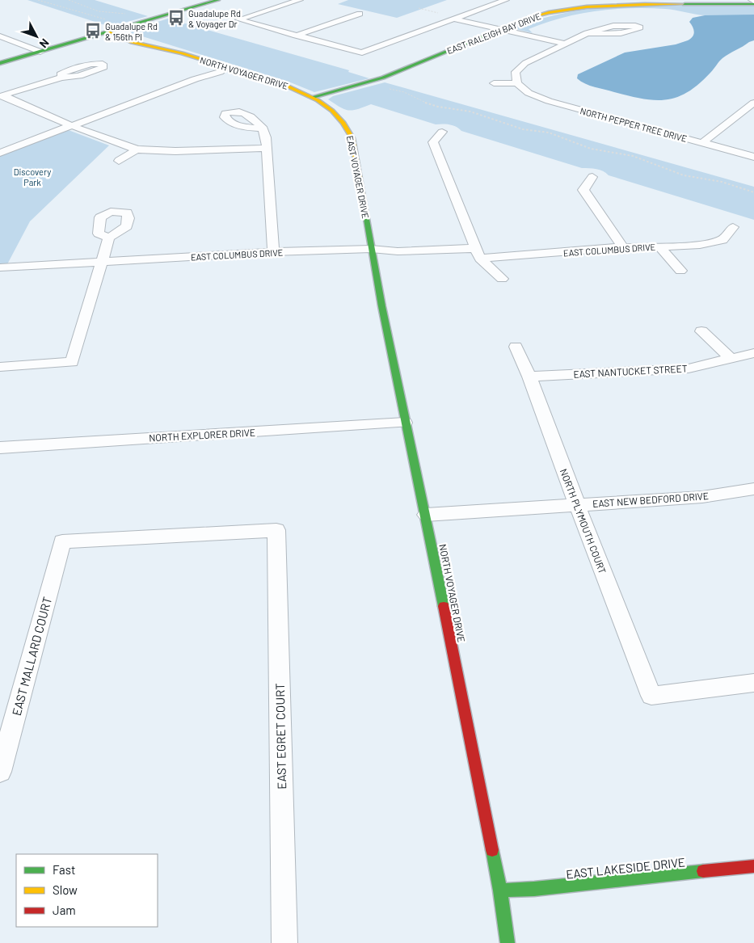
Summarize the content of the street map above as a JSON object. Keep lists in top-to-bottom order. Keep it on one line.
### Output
{"streets":{"street":["EAST RALEIGH BAY DRIVE","NORTH VOYAGER DRIVE","NORTH PEPPER TREE DRIVE","EAST VOYAGER DRIVE","EAST COLUMBUS DRIVE","EAST NANTUCKET STREET","NORTH EXPLORER DRIVE","EAST NEW BEDFORD DRIVE","NORTH PLYMOUTH COURT","EAST MALLARD COURT","EAST EGRET COURT","EAST LAKESIDE DRIVE"]},"crossings":[["EAST RALEIGH BAY DRIVE","NORTH VOYAGER DRIVE"],["EAST RALEIGH BAY DRIVE","EAST VOYAGER DRIVE"],["NORTH VOYAGER DRIVE","EAST VOYAGER DRIVE"],["NORTH VOYAGER DRIVE","EAST COLUMBUS DRIVE"],["NORTH VOYAGER DRIVE","NORTH EXPLORER DRIVE"],["NORTH VOYAGER DRIVE","EAST NEW BEDFORD DRIVE"],["NORTH VOYAGER DRIVE","EAST LAKESIDE DRIVE"],["EAST VOYAGER DRIVE","EAST COLUMBUS DRIVE"],["EAST NANTUCKET STREET","NORTH PLYMOUTH COURT"],["EAST NEW BEDFORD DRIVE","NORTH PLYMOUTH COURT"],["EAST MALLARD COURT","EAST EGRET COURT"]],"parks":["Discovery Park"],"places":{"bus stop":["Guadalupe Rd & Voyager Dr","Guadalupe Rd & 156th Pl"]},"legend":["Fast","Slow","Jam"],"north":"bottom right"}
